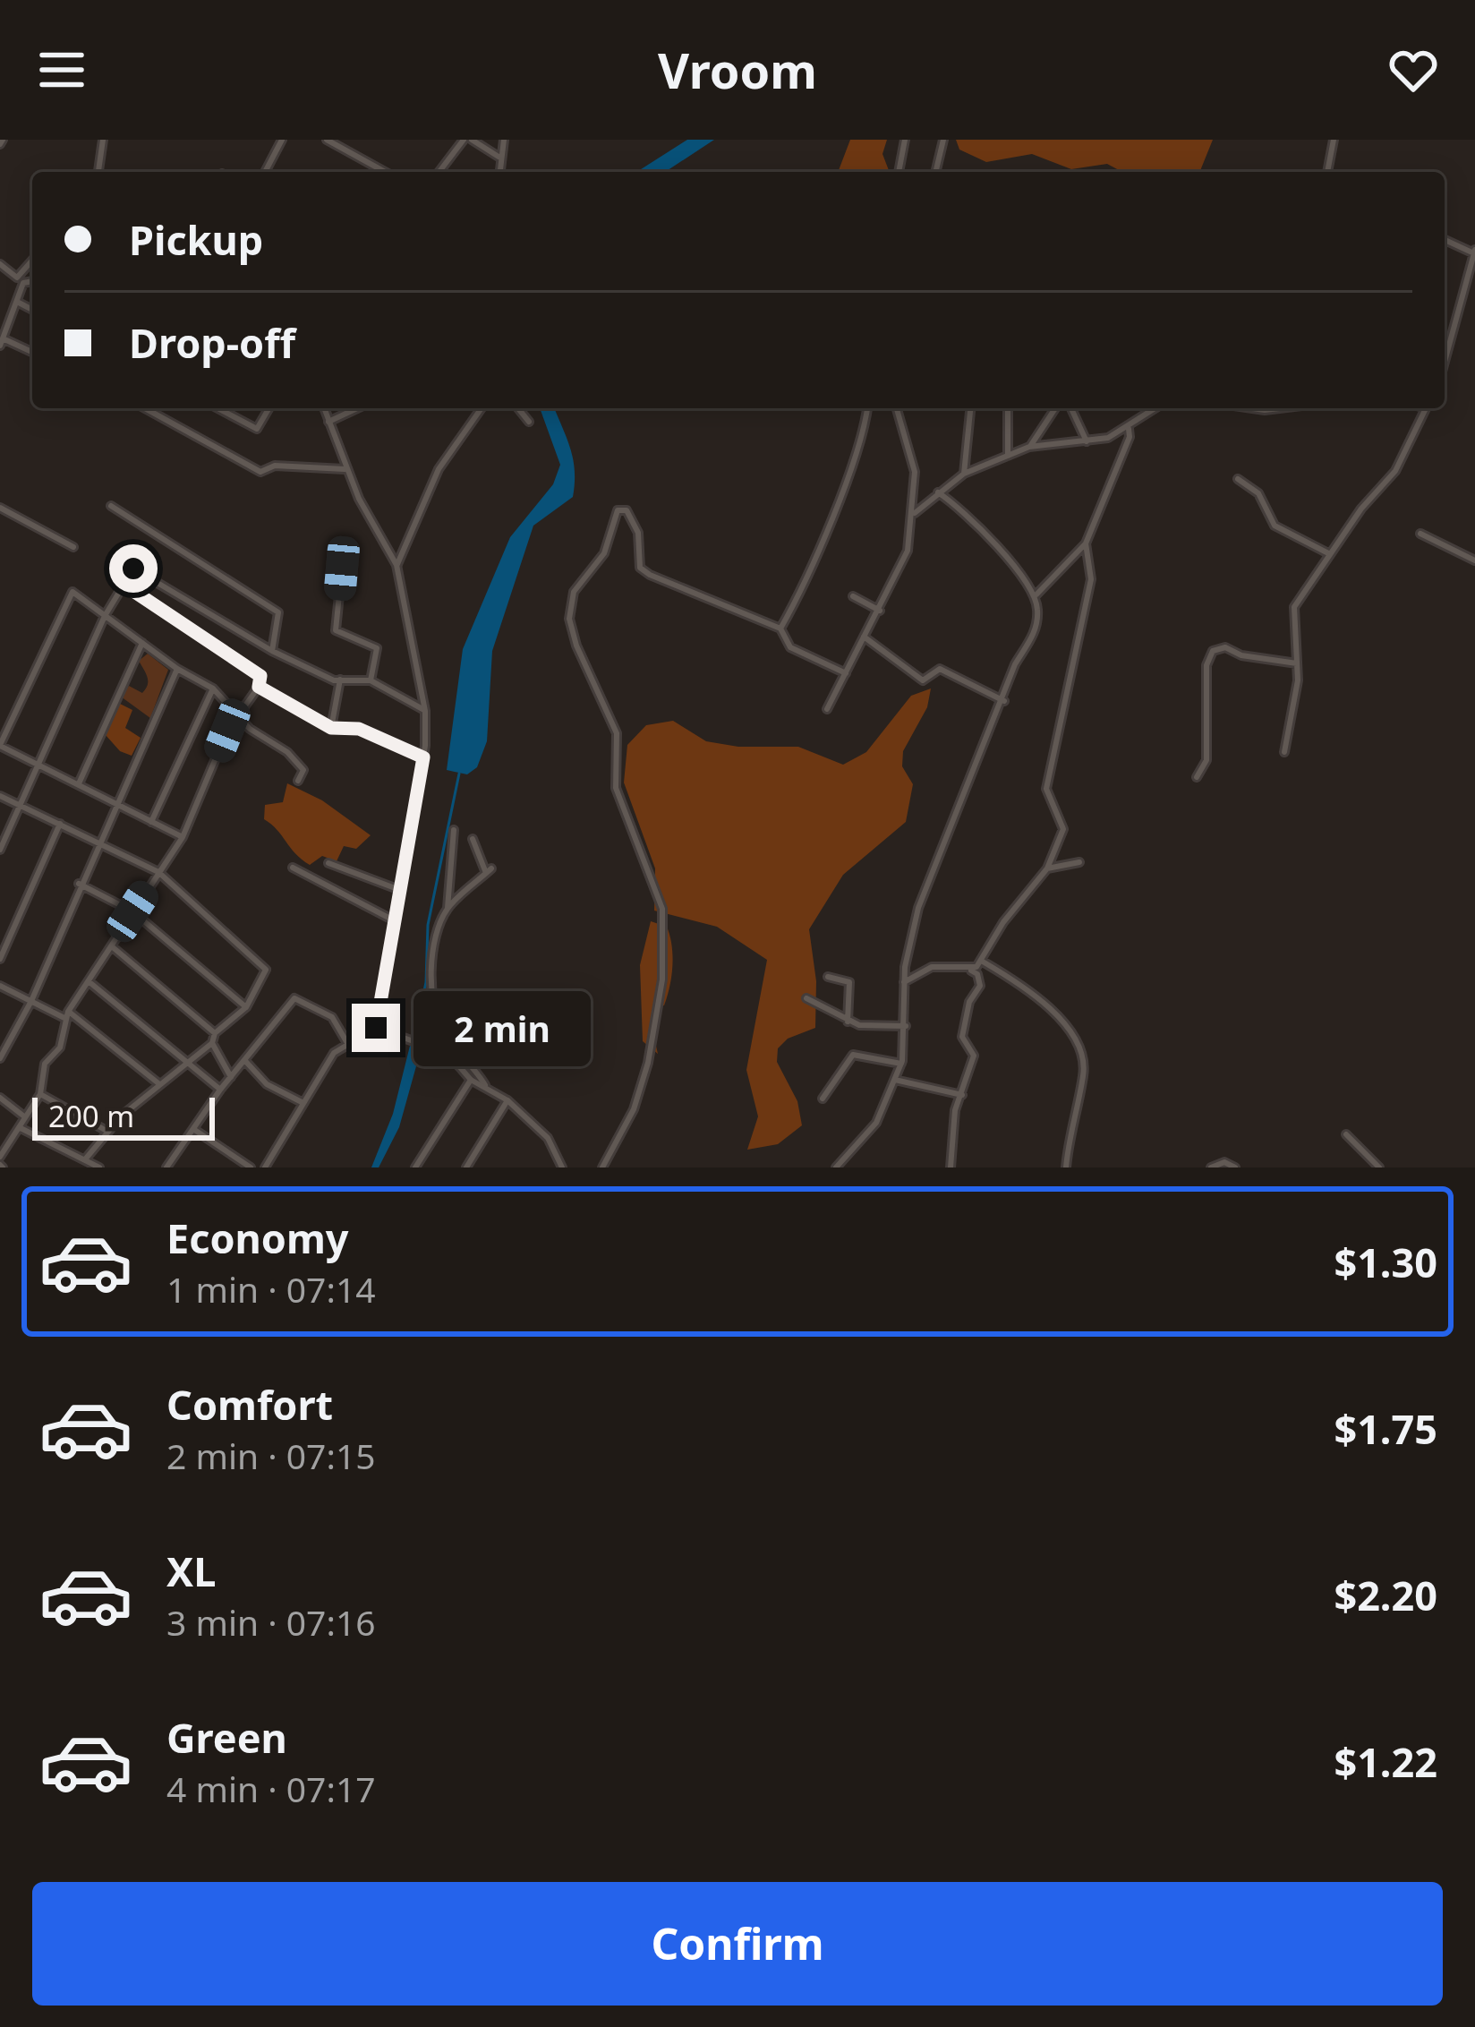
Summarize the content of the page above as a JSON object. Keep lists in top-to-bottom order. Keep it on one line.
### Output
{"scale_bar":"200 m","page":{"header":"Vroom","banner":["Pickup","Drop-off"],"bubble":"2 min","scale":"200 m","list":[{"name":"Economy","note":"1 min · 07:14","value":"$1.30"},{"name":"Comfort","note":"2 min · 07:15","value":"$1.75"},{"name":"XL","note":"3 min · 07:16","value":"$2.20"},{"name":"Green","note":"4 min · 07:17","value":"$1.22"}],"buttons":"Confirm"}}
